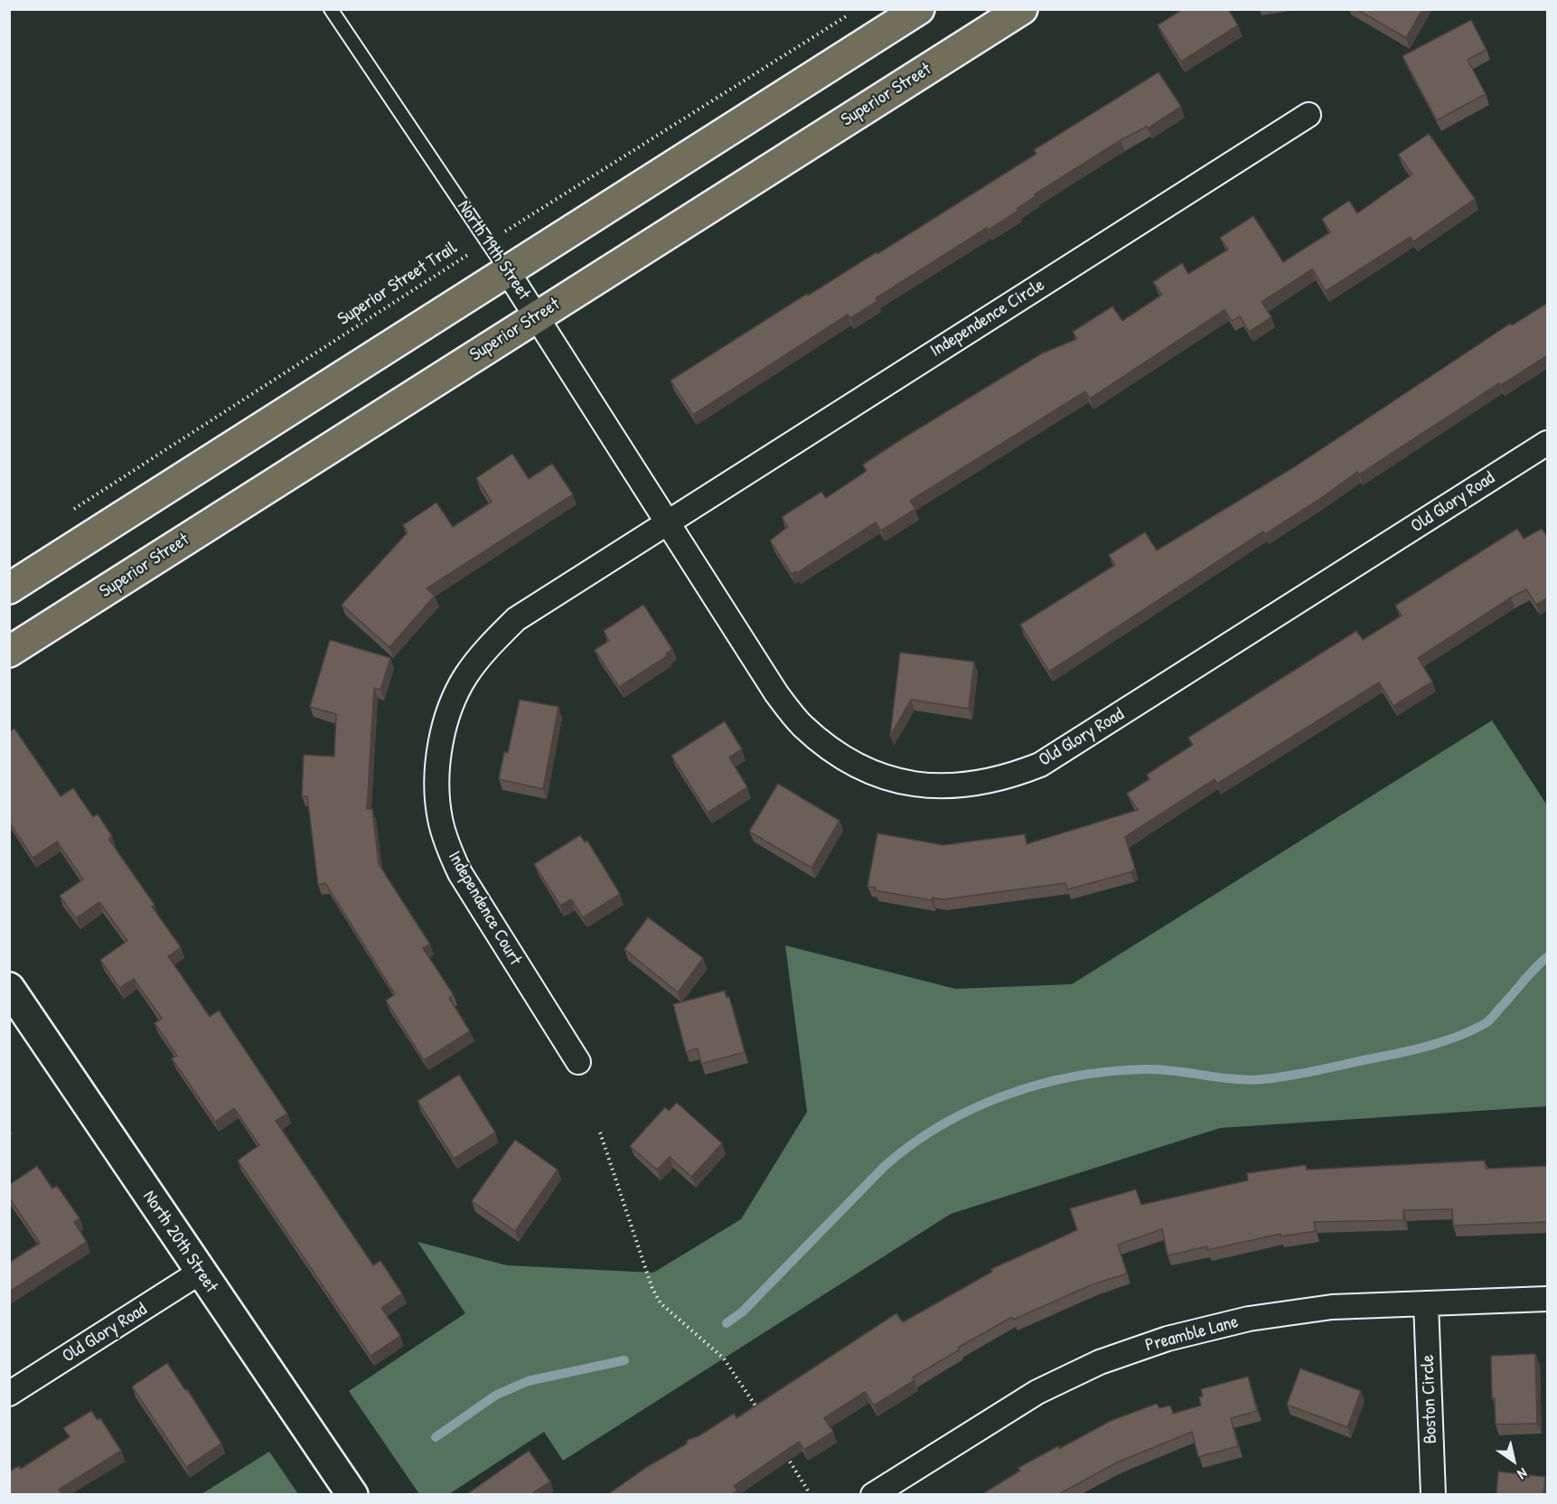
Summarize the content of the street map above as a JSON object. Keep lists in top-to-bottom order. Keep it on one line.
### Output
{"streets":{"main road":["Superior Street"],"street":["North 19th Street","Independence Circle","Old Glory Road","Independence Court","North 20th Street","Preamble Lane","Boston Circle"],"path":["Superior Street Trail"]},"crossings":[["Superior Street","North 19th Street"],["North 19th Street","Superior Street Trail"],["North 19th Street","Independence Circle"],["North 19th Street","Old Glory Road"],["North 19th Street","Independence Court"],["Independence Circle","Old Glory Road"],["Independence Circle","Independence Court"],["Old Glory Road","Independence Court"],["Old Glory Road","North 20th Street"],["Preamble Lane","Boston Circle"]],"north":"bottom right"}
